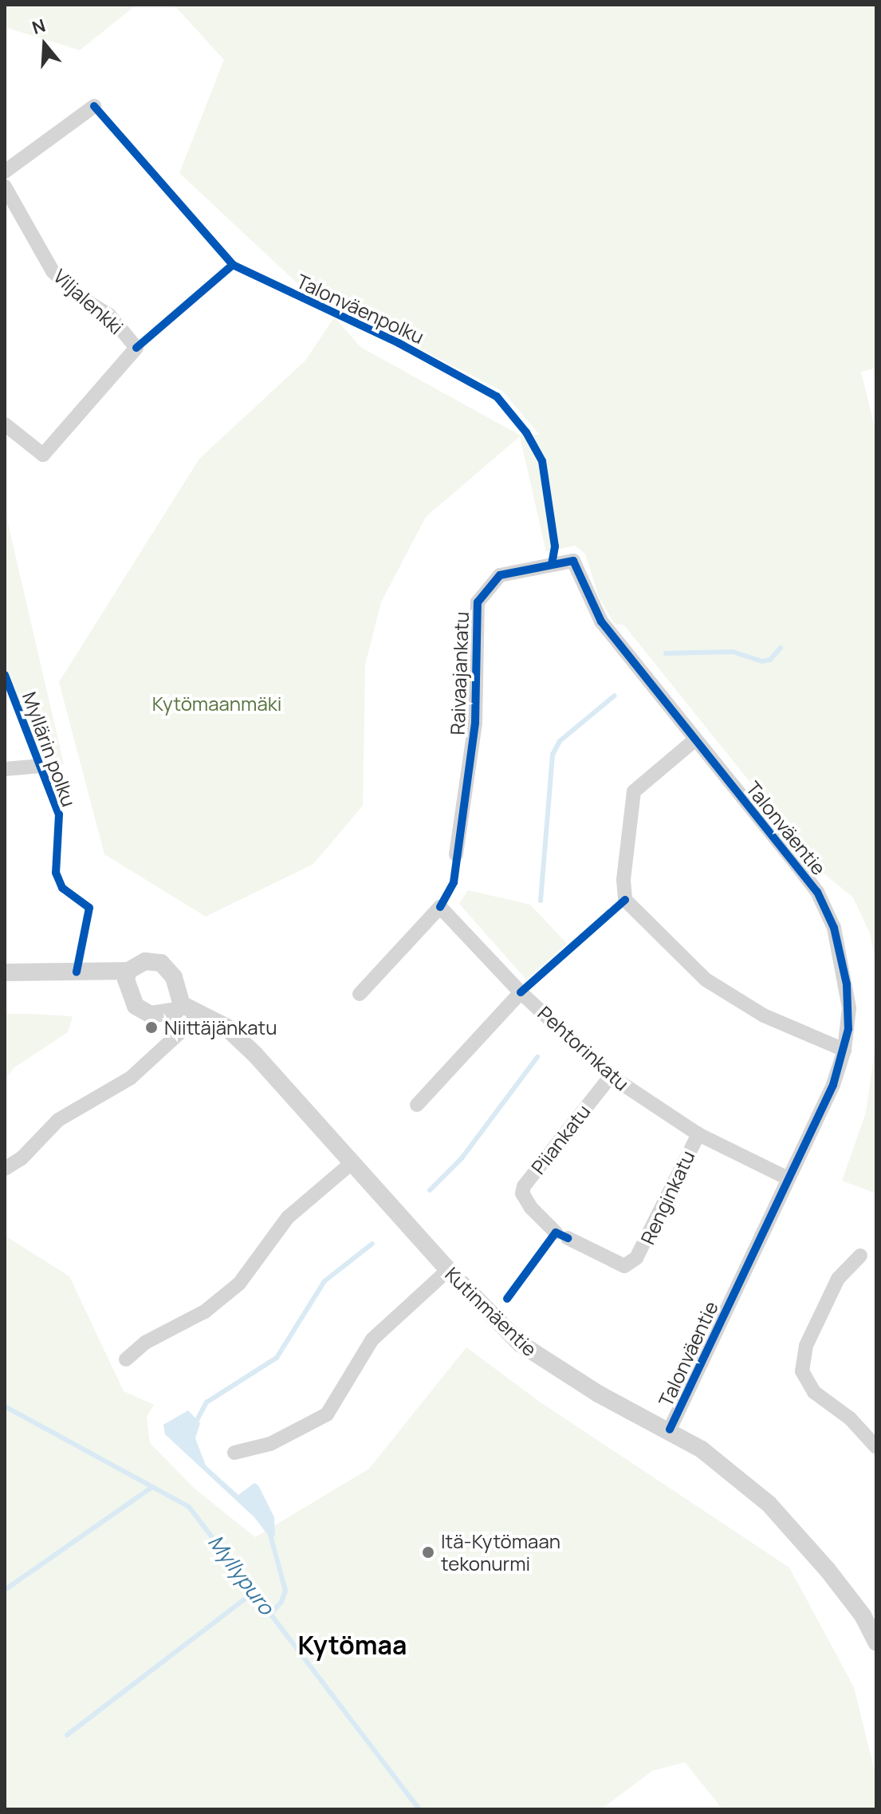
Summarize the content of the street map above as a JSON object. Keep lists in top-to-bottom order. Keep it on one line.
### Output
{"streets":{"street":["Viljalenkki","Raivaajankatu","Talonväentie","Pehtorinkatu","Piiankatu","Renginkatu","Kutinmäentie"],"cycle path":["Talonväenpolku","Myllärin polku"]},"crossings":[["Raivaajankatu","Talonväentie"],["Talonväentie","Pehtorinkatu"],["Talonväentie","Kutinmäentie"],["Pehtorinkatu","Piiankatu"],["Pehtorinkatu","Renginkatu"],["Piiankatu","Renginkatu"]],"districts":["Kytömaa"],"water":["Myllypuro"],"parks":["Kytömaanmäki"],"places":["Niittäjänkatu","Itä-Kytömaan tekonurmi"],"north":"top"}
